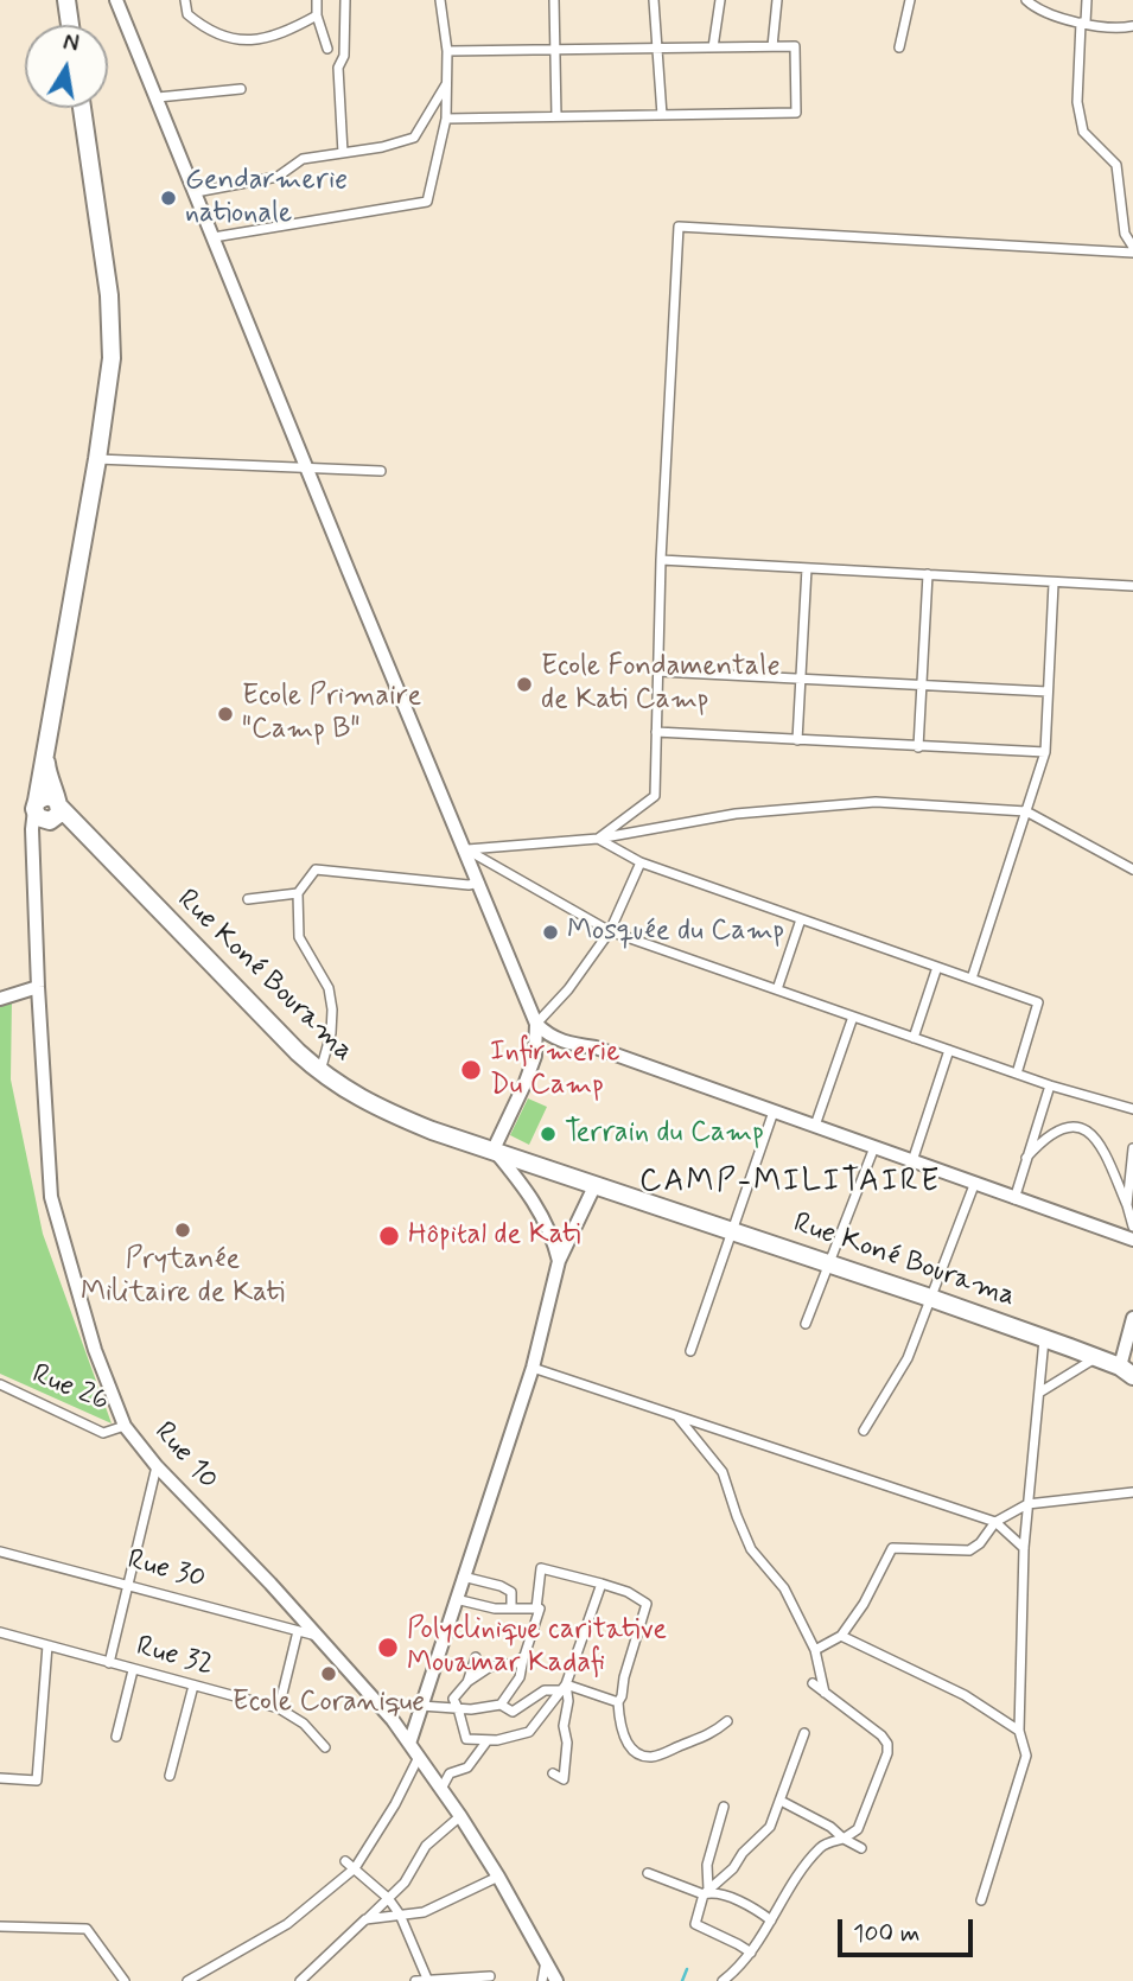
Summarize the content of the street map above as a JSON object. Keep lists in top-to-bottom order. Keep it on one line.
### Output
{"streets":{"highway":["Rue Koné Bourama"],"street":["Rue 26","Rue 10","Rue 30","Rue 32"]},"crossings":[["Rue Koné Bourama","Rue 10"],["Rue 26","Rue 10"],["Rue 10","Rue 30"]],"districts":["CAMP-MILITAIRE"],"places":["Gendarmerie nationale","Ecole Fondamentale de Kati Camp","Ecole Primaire \"Camp B\"","Mosquée du Camp","Infirmerie Du Camp","Terrain du Camp","Prytanée Militaire de Kati","Hôpital de Kati","Polyclinique caritative Mouamar Kadafi","Ecole Coranique"],"scale_bar":"100 m","north":"top"}
